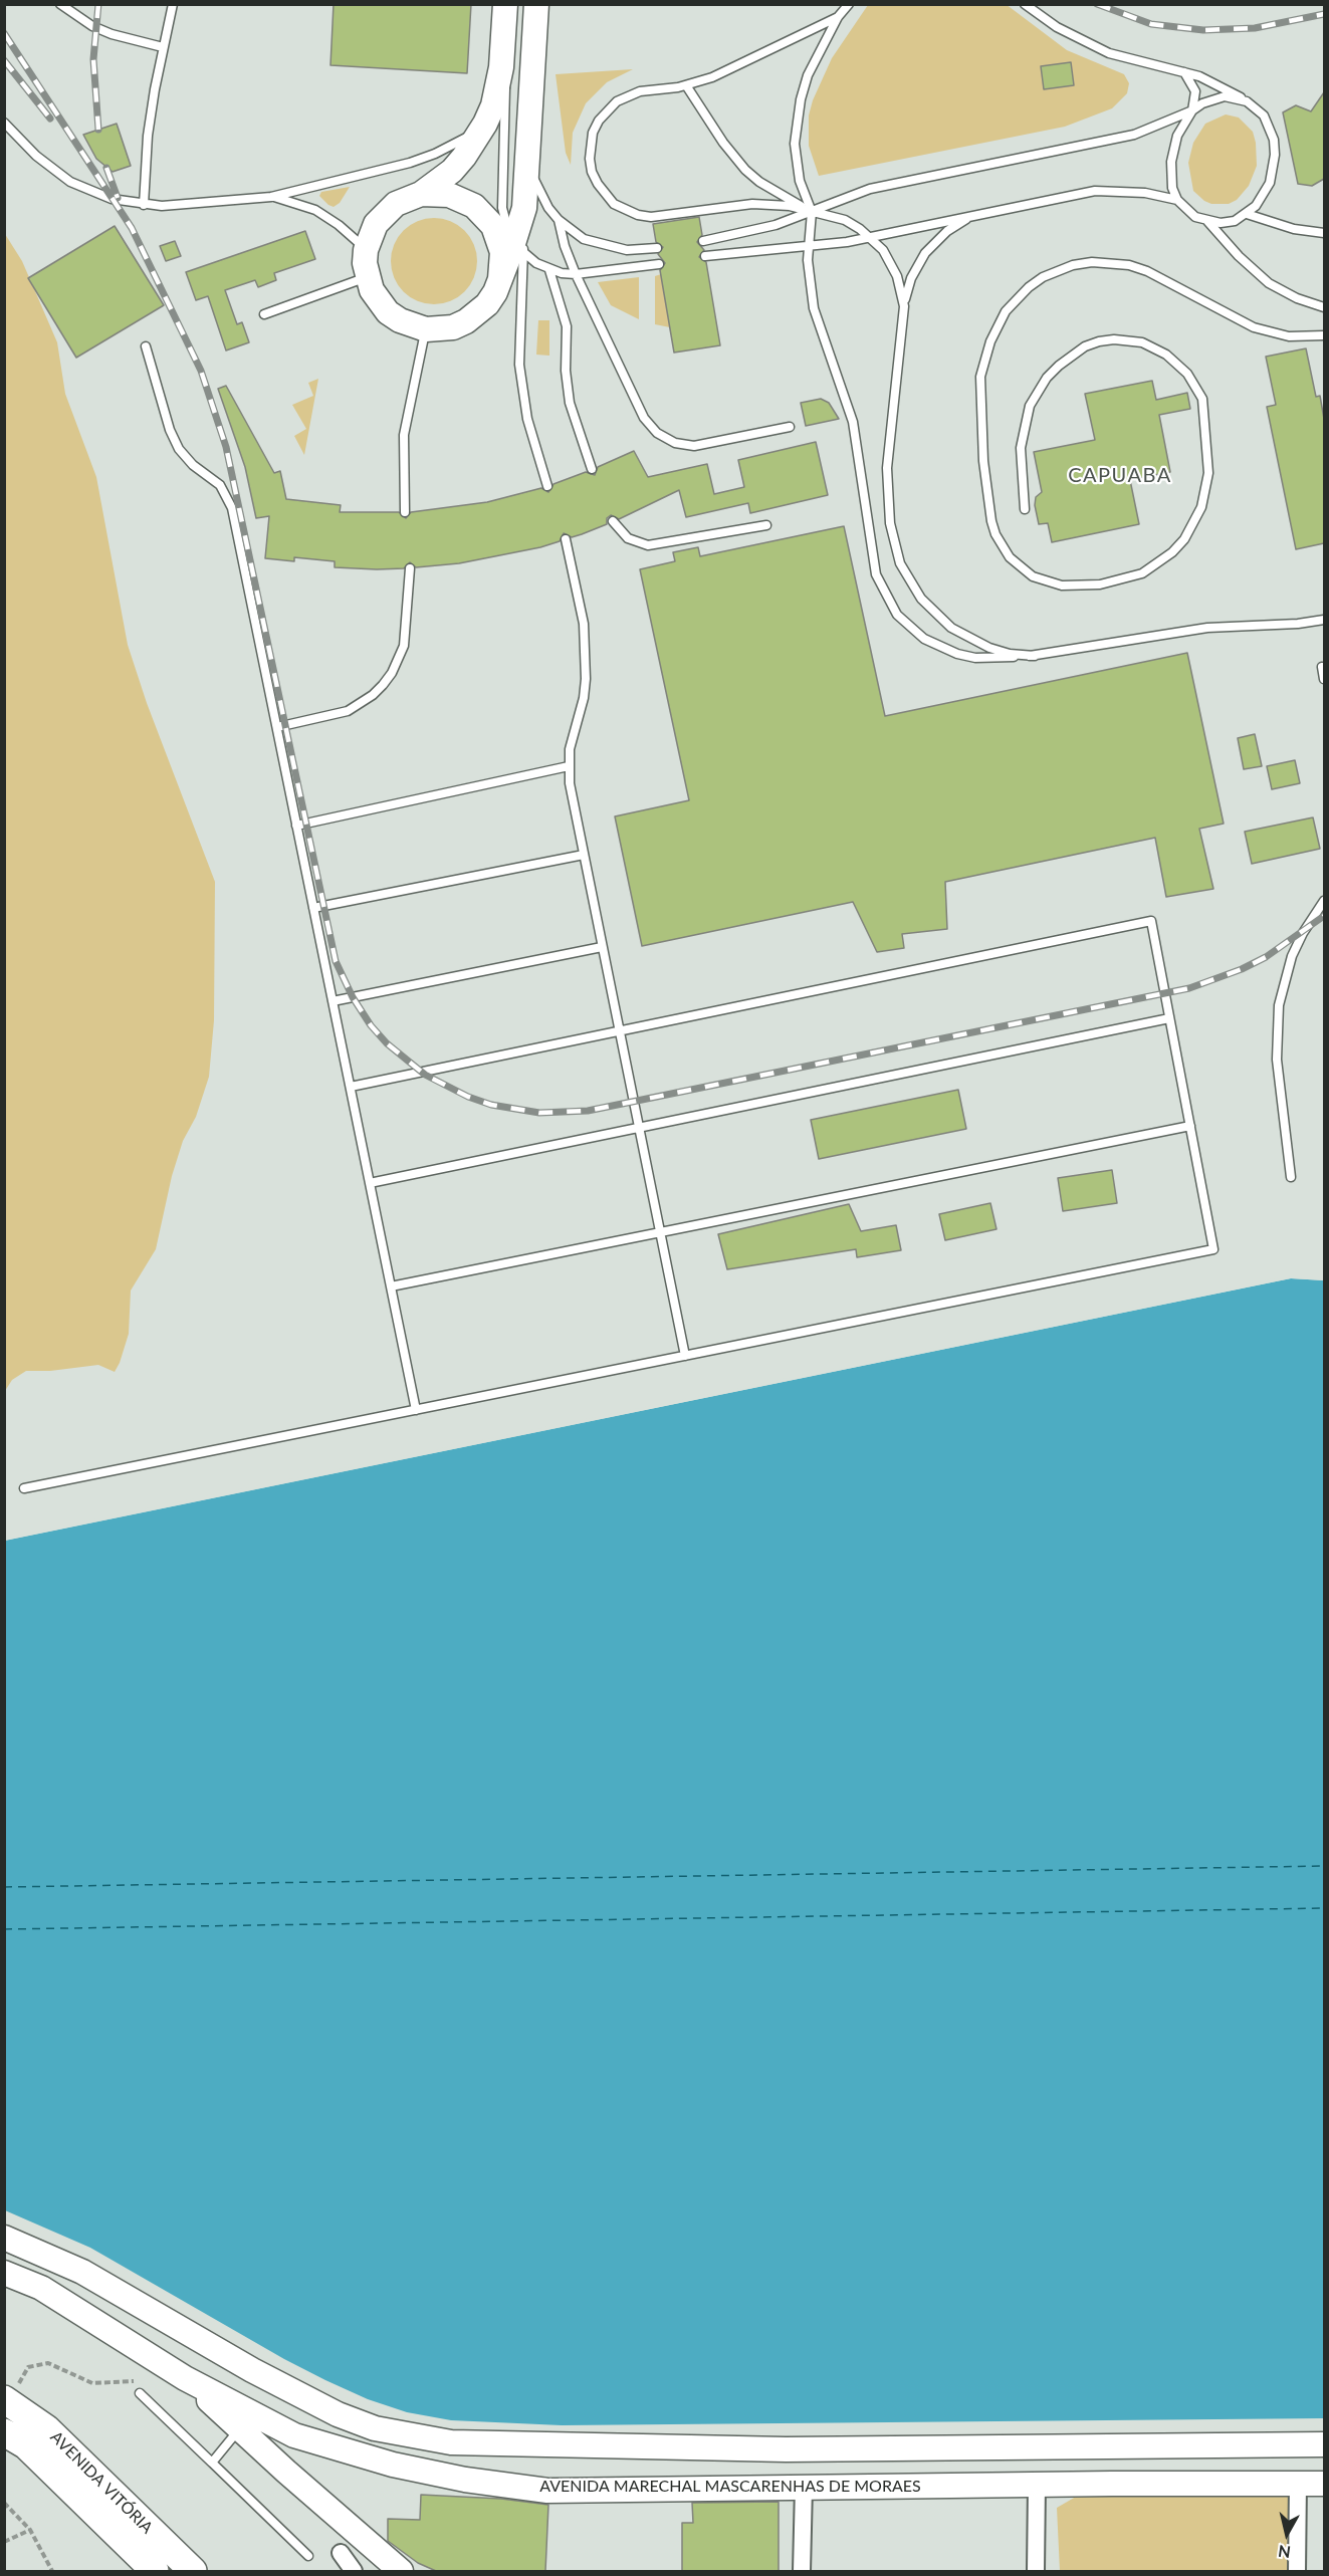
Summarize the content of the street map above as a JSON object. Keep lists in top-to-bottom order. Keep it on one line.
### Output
{"streets":{"main road":["AVENIDA VITÓRIA","AVENIDA MARECHAL MASCARENHAS DE MORAES"]},"districts":["CAPUABA"],"north":"bottom"}
